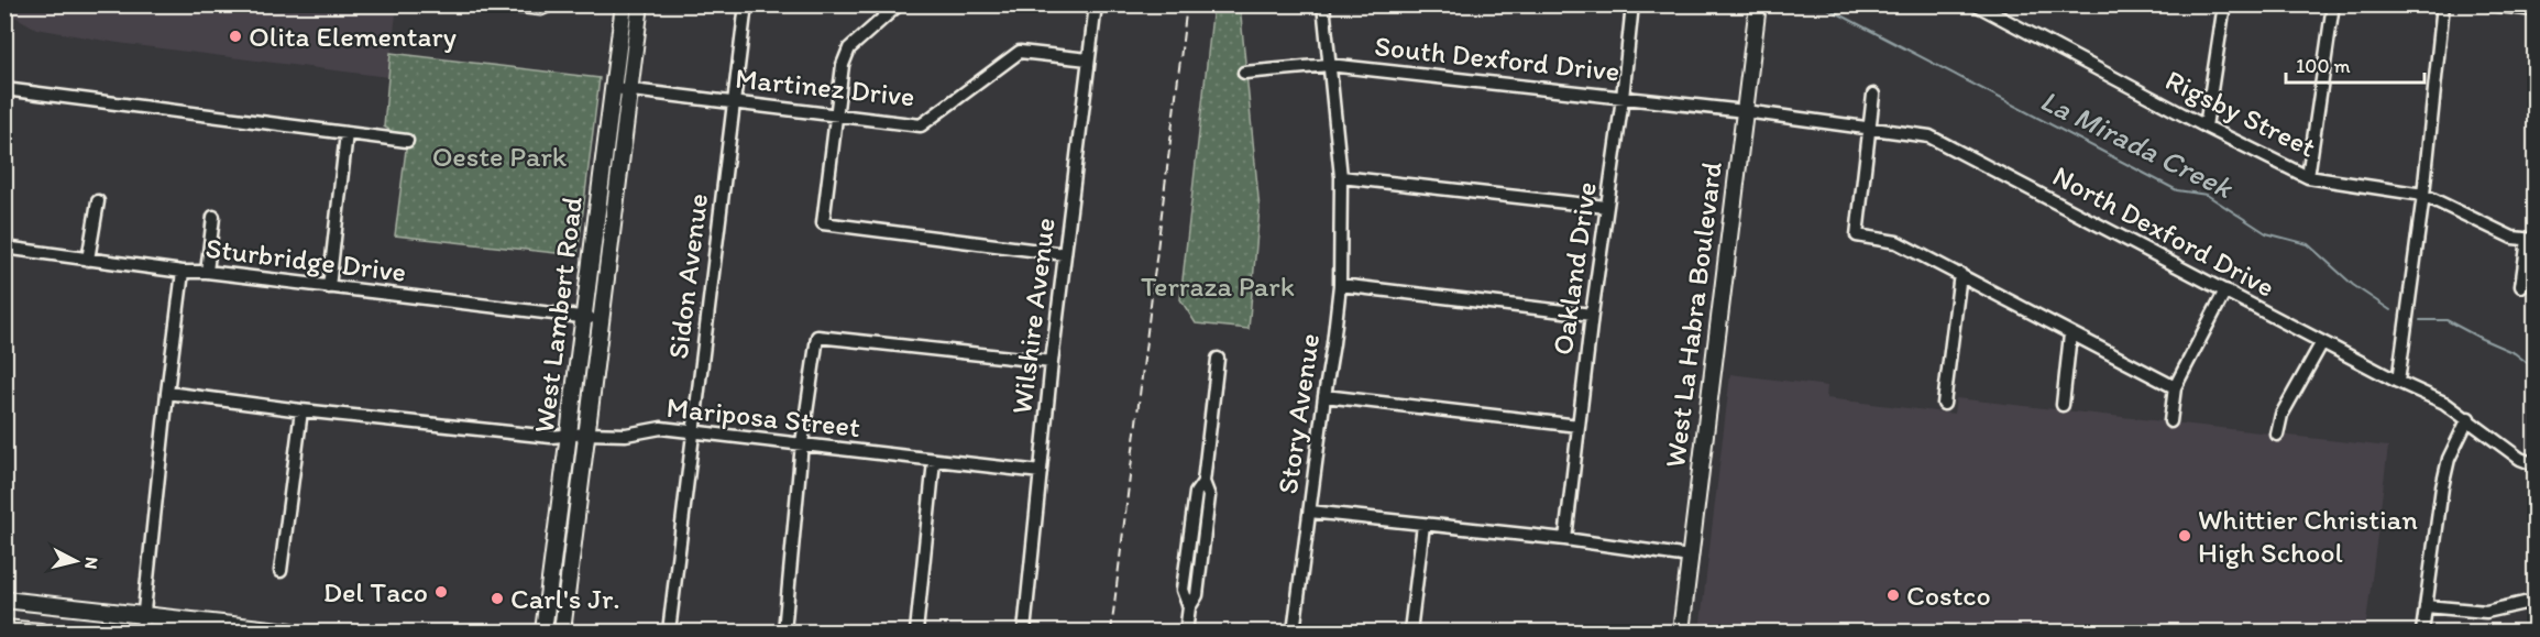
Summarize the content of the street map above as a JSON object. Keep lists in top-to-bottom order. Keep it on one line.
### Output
{"streets":{"main road":["West Lambert Road","West La Habra Boulevard"],"street":["South Dexford Drive","Martinez Drive","Rigsby Street","North Dexford Drive","Sturbridge Drive","Oakland Drive","Sidon Avenue","Wilshire Avenue","Story Avenue","Mariposa Street"]},"crossings":[["South Dexford Drive","North Dexford Drive"],["South Dexford Drive","Oakland Drive"],["South Dexford Drive","West La Habra Boulevard"],["South Dexford Drive","Story Avenue"],["Martinez Drive","Sidon Avenue"],["Martinez Drive","West Lambert Road"],["Martinez Drive","Wilshire Avenue"],["North Dexford Drive","West La Habra Boulevard"],["Sturbridge Drive","West Lambert Road"],["Sidon Avenue","Mariposa Street"],["West Lambert Road","Mariposa Street"],["Wilshire Avenue","Mariposa Street"]],"water":["La Mirada Creek"],"parks":["Oeste Park","Terraza Park"],"places":["Olita Elementary","Whittier Christian High School","Del Taco","Costco","Carl's Jr."],"scale_bar":"100 m","north":"right"}
